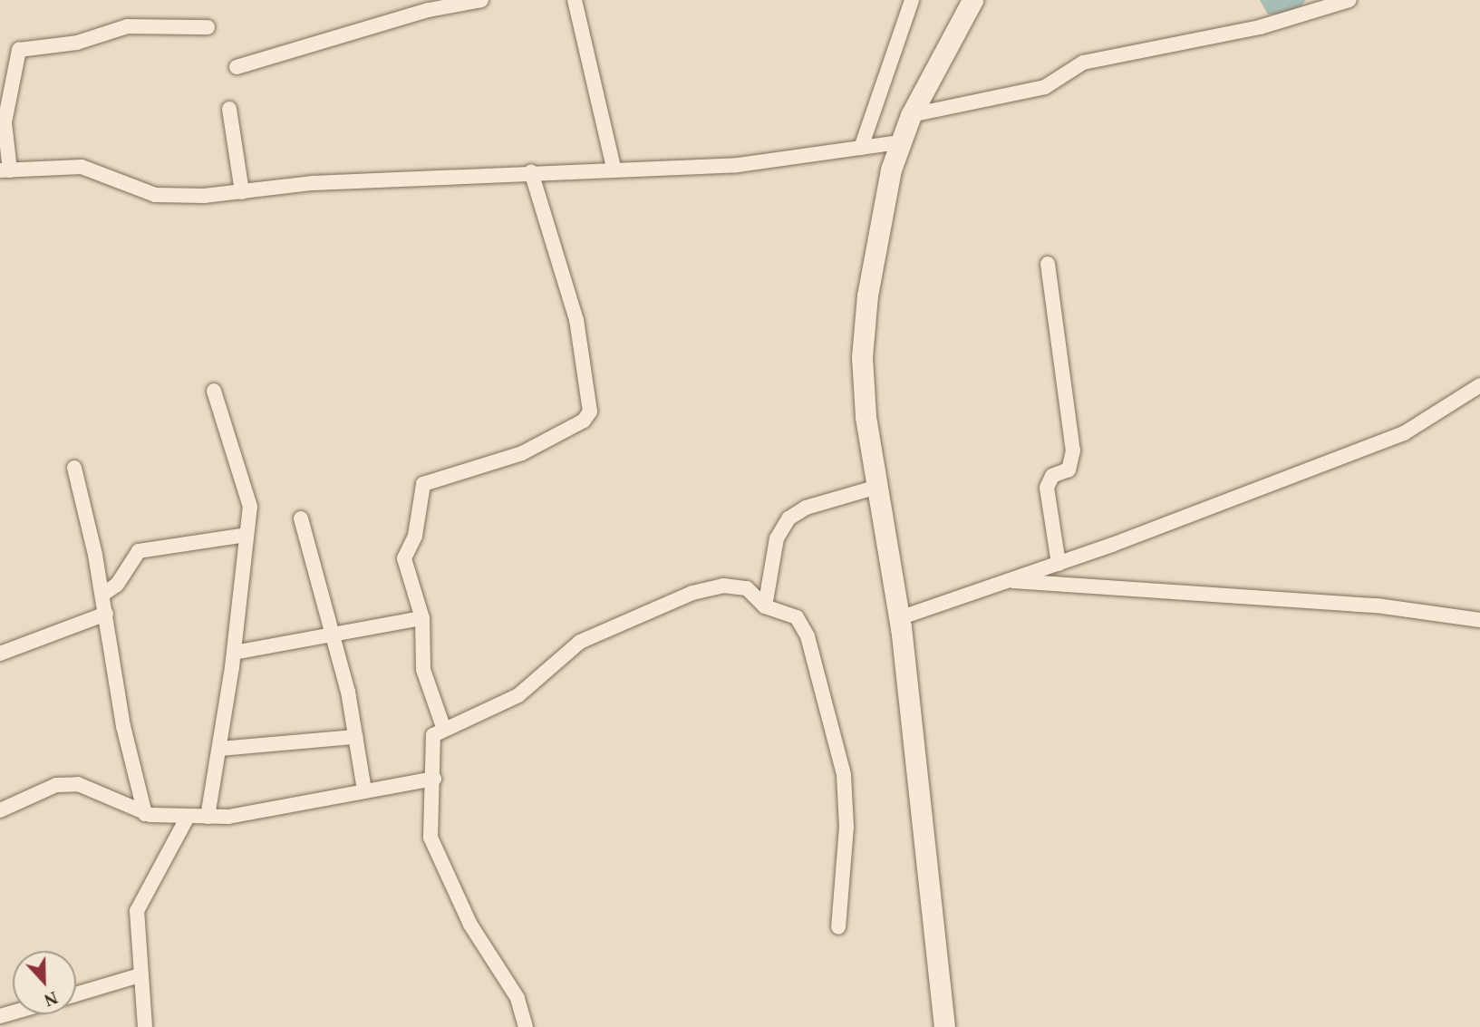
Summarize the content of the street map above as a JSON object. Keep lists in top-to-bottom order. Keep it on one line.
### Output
{"north":"bottom"}
